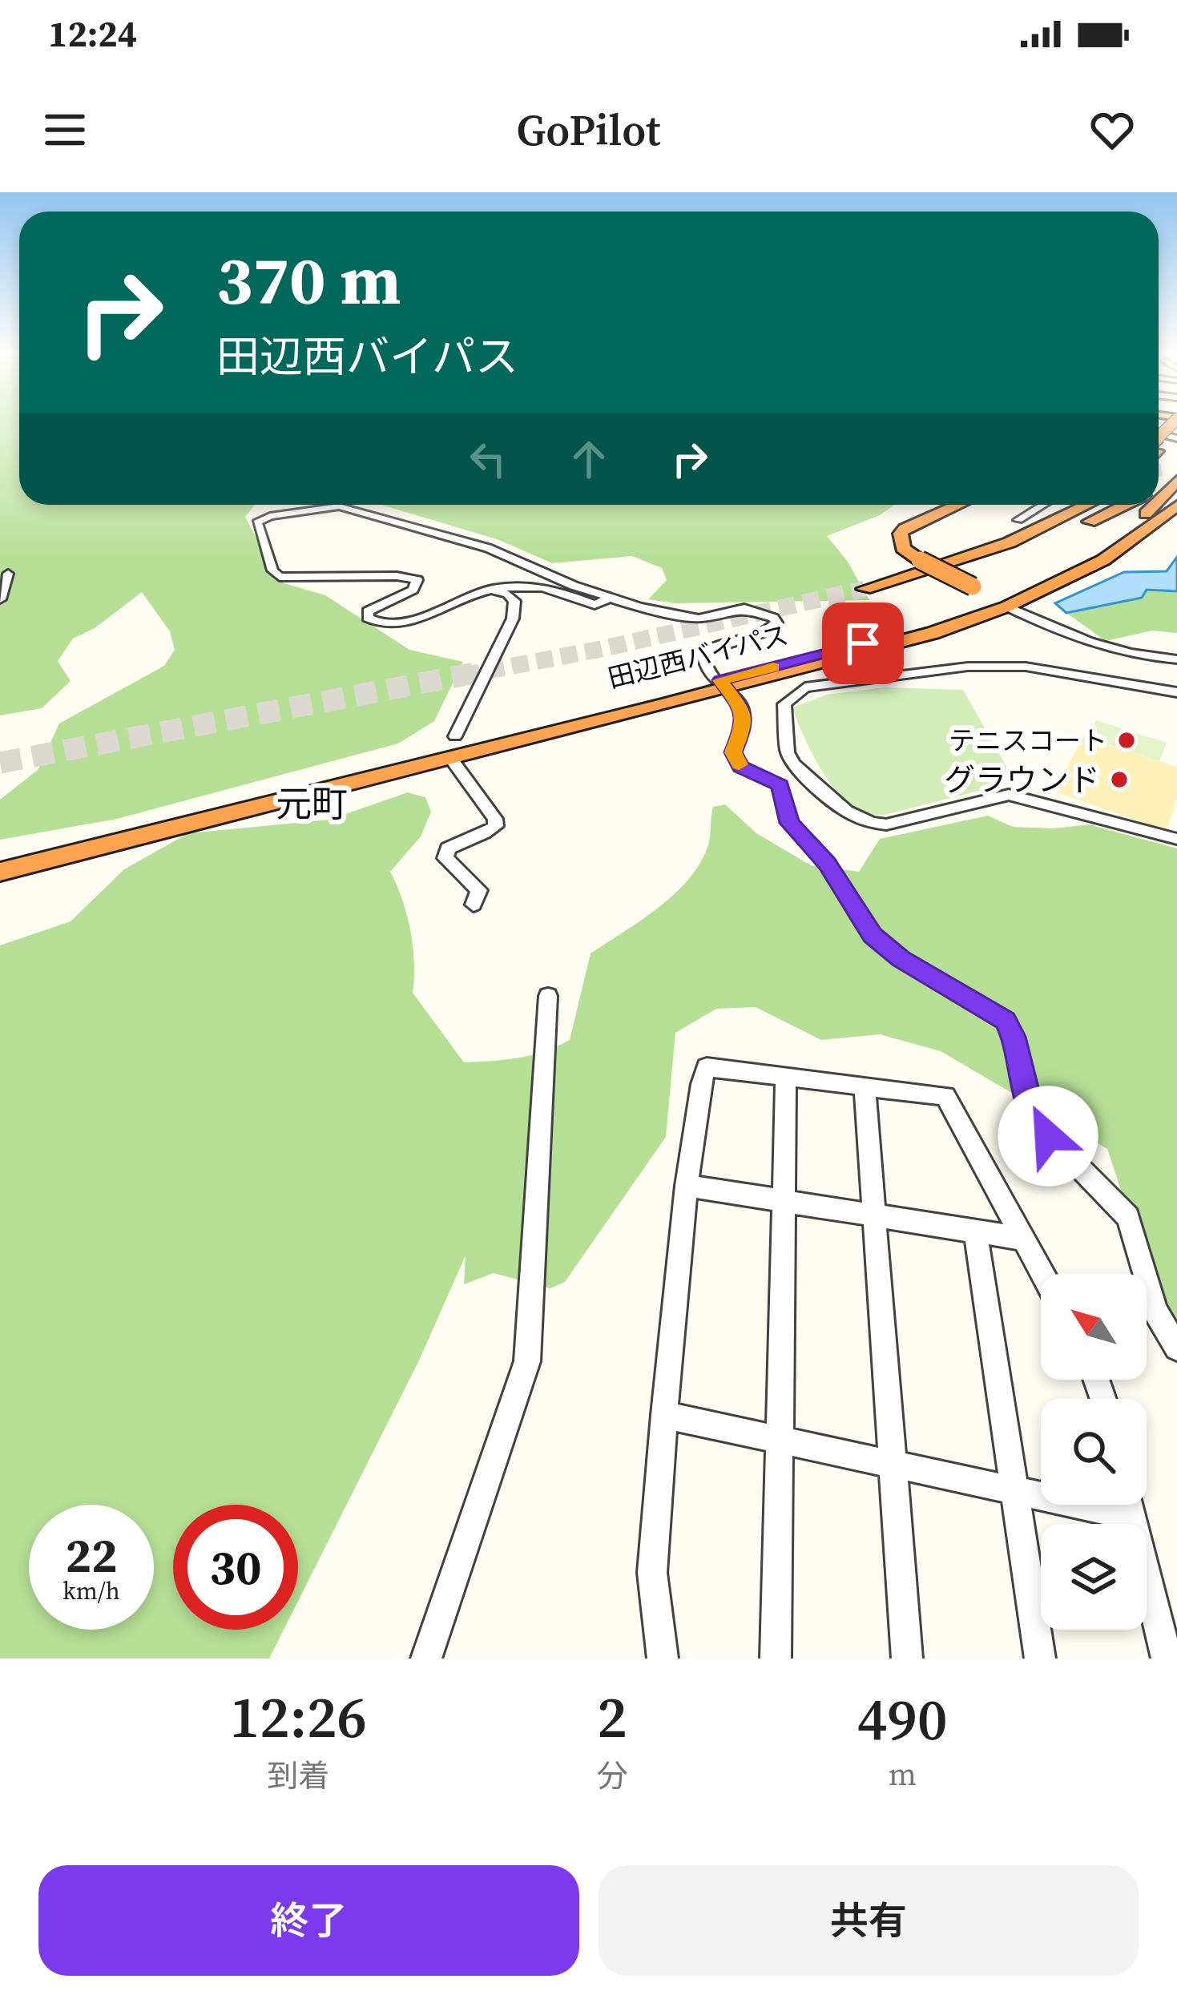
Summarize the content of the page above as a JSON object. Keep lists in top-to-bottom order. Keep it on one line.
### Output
{"streets":{"highway":["田辺西バイパス"]},"districts":["元町"],"places":["テニスコート","グラウンド"],"north":"top left","page":{"status":"12:24","header":"GoPilot","turn":["370 m","田辺西バイパス"],"speed":"22 km/h","limit":"30","eta":["12:26","到着","2","分","490","m"],"buttons":["終了","共有"]}}
